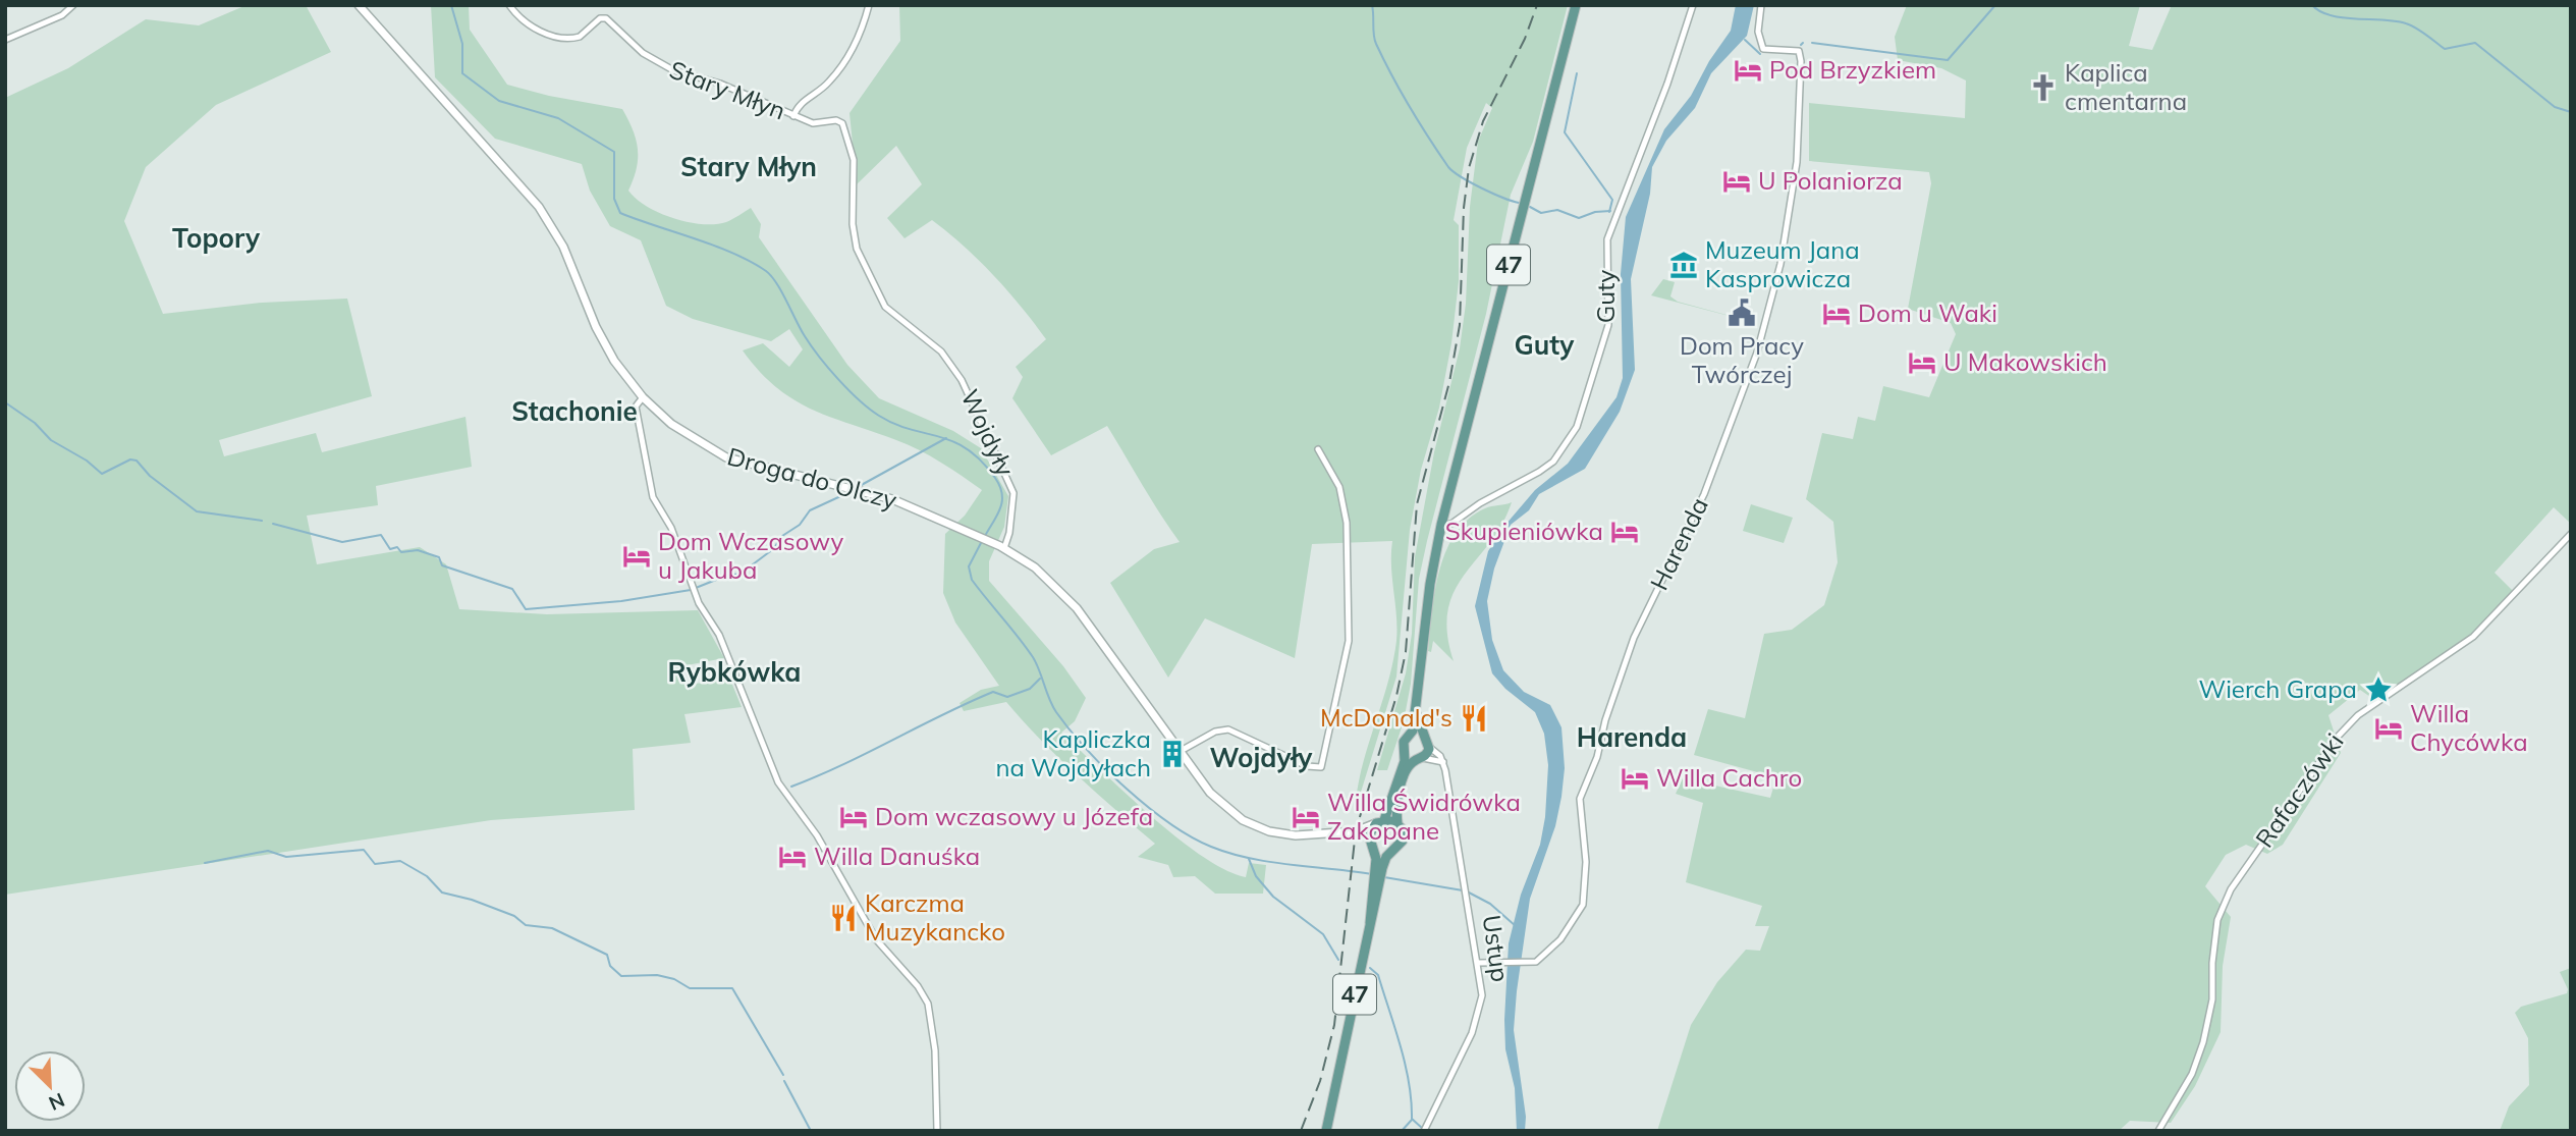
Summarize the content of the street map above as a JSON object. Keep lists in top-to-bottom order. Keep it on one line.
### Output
{"streets":{"main road":["47"],"street":["Stary Młyn","Guty","Wojdyły","Droga do Olczy","Harenda","Rafaczówki","Ustup"]},"crossings":[["Stary Młyn","Wojdyły"],["47","Guty"],["Wojdyły","Droga do Olczy"],["Harenda","Ustup"]],"districts":["Stary Młyn","Topory","Guty","Stachonie","Rybkówka","Harenda","Wojdyły"],"places":{"hotel":["Pod Brzyzkiem","U Polaniorza","Dom u Waki","U Makowskich","Skupieniówka","Dom Wczasowy u Jakuba","Willa Chycówka","Willa Cachro","Dom wczasowy u Józefa","Willa Świdrówka Zakopane","Willa Danuśka"],"church":["Kaplica cmentarna"],"museum":["Muzeum Jana Kasprowicza"],"public building":["Dom Pracy Twórczej"],"place":["Wierch Grapa"],"restaurant":["McDonald's","Karczma Muzykancko"],"building":["Kapliczka na Wojdyłach"]},"north":"bottom right"}
